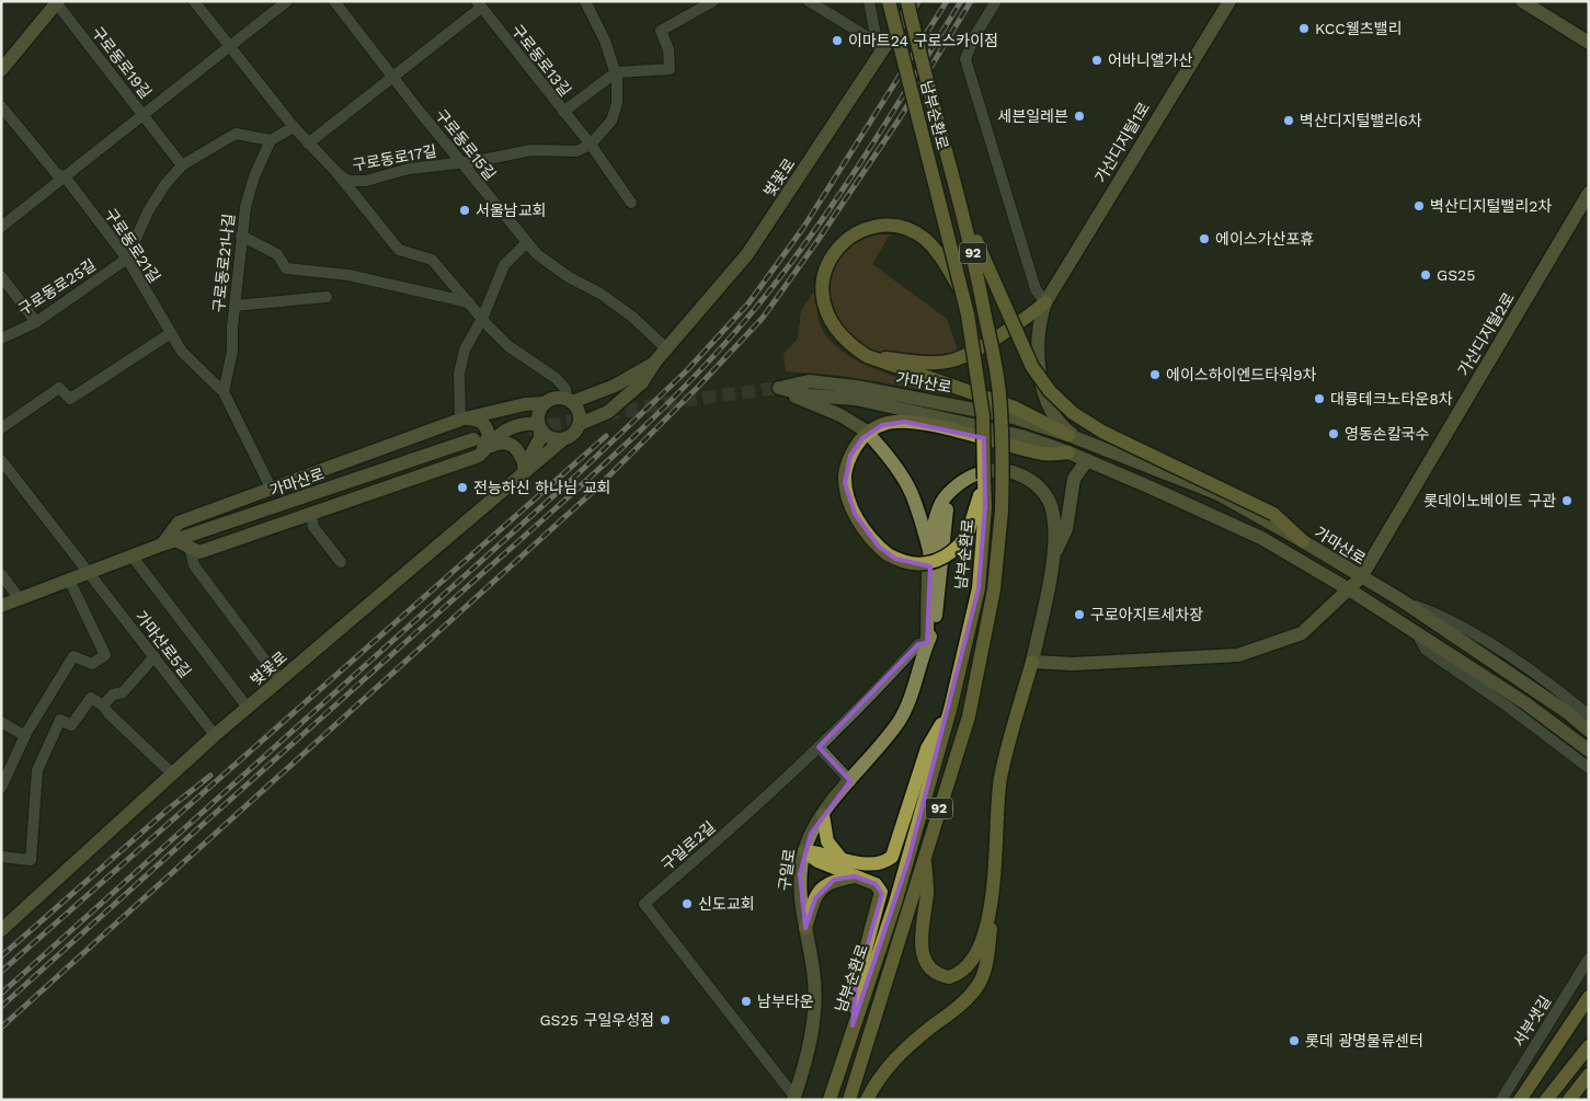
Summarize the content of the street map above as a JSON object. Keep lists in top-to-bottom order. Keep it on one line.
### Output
{"streets":{"main road":["남부순환로","가산디지털1로","벚꽃로","92","가산디지털2로","가마산로","구일로"],"street":["구로동로13길","구로동로19길","구로동로15길","구로동로17길","구로동로21길","구로동로21나길","구로동로25길","가마산로5길","구일로2길","서부샛길"]},"crossings":[["구로동로13길","구로동로17길"],["구로동로19길","구로동로17길"],["가산디지털1로","가마산로"],["구로동로15길","구로동로17길"],["구로동로15길","벚꽃로"],["구로동로17길","벚꽃로"],["벚꽃로","가마산로5길"],["구로동로21길","구로동로21나길"],["구로동로21길","구로동로25길"],["가산디지털2로","가마산로"],["가마산로","가마산로5길"],["구일로2길","구일로"]],"places":["KCC웰츠밸리","이마트24 구로스카이점","어바니엘가산","세븐일레븐","벽산디지털밸리6차","벽산디지털밸리2차","서울남교회","에이스가산포휴","GS25","에이스하이엔드타워9차","대륭테크노타운8차","영동손칼국수","전능하신 하나님 교회","롯데이노베이트 구관","구로아지트세차장","신도교회","남부타운","GS25 구일우성점","롯데 광명물류센터"]}
